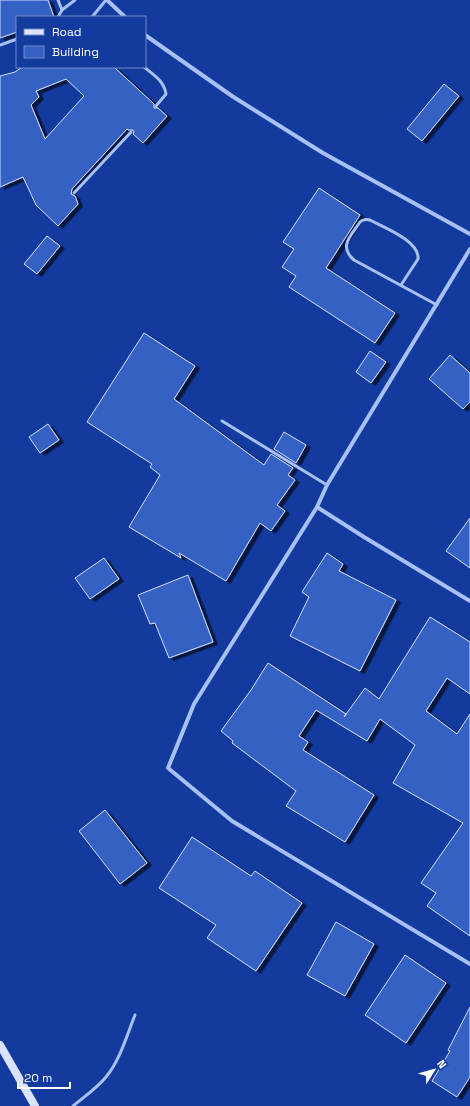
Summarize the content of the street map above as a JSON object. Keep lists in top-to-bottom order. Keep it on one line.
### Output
{"legend":["Road","Building"],"scale_bar":"20 m","north":"top right"}
